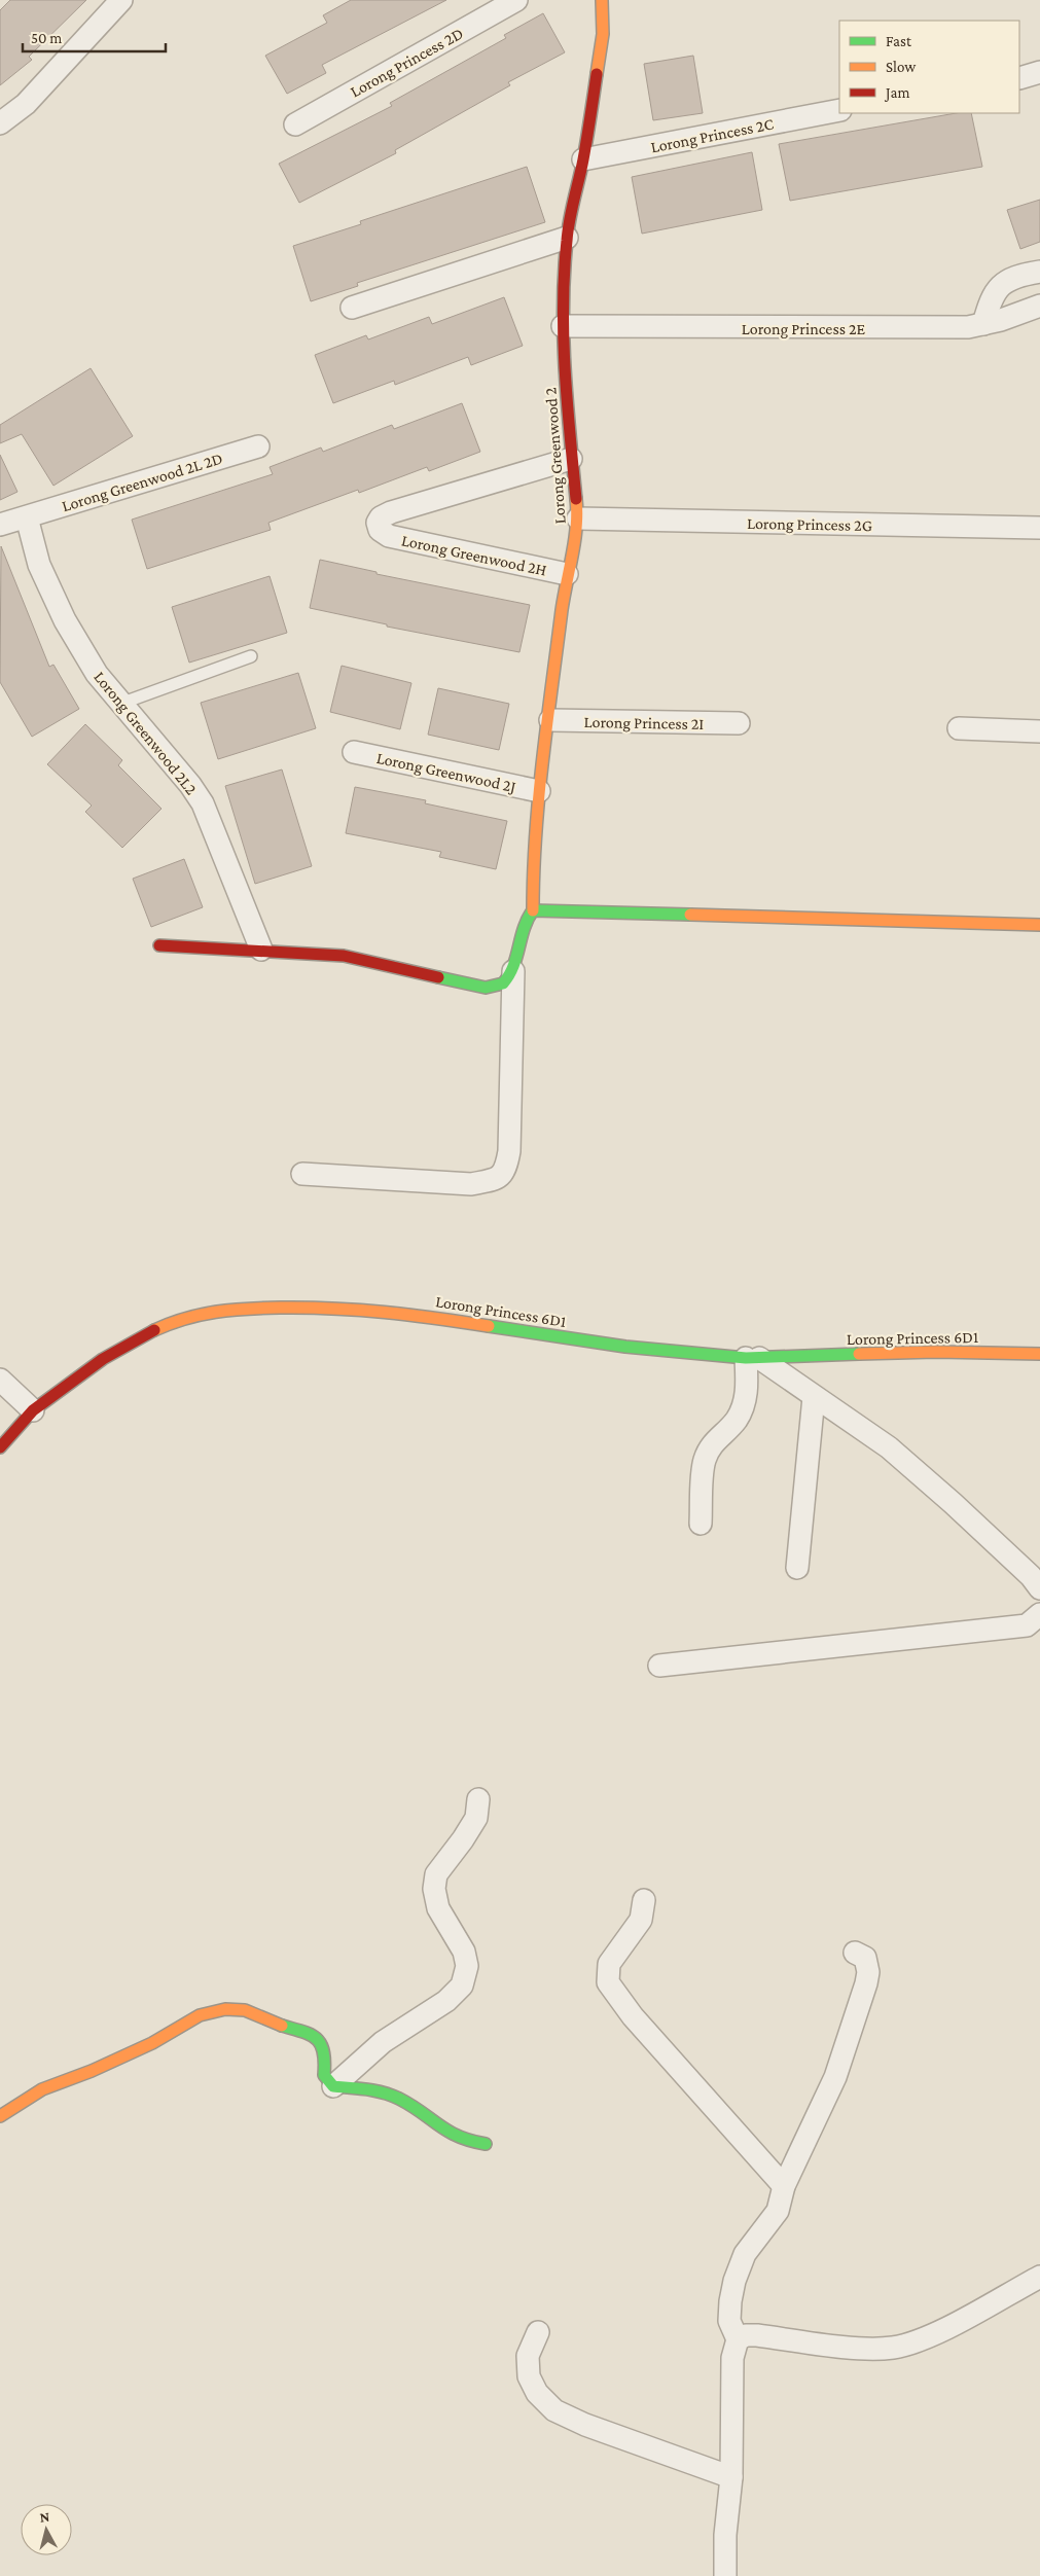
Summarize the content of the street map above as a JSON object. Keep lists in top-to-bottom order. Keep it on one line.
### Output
{"streets":{"street":["Lorong Princess 2D","Lorong Princess 2C","Lorong Princess 2E","Lorong Greenwood 2","Lorong Greenwood 2L 2D","Lorong Princess 2G","Lorong Greenwood 2H","Lorong Princess 2I","Lorong Greenwood 2L2","Lorong Greenwood 2J","Lorong Princess 6D1"]},"crossings":[["Lorong Princess 2C","Lorong Greenwood 2"],["Lorong Princess 2E","Lorong Greenwood 2"],["Lorong Greenwood 2","Lorong Princess 2G"],["Lorong Greenwood 2","Lorong Greenwood 2H"],["Lorong Greenwood 2","Lorong Princess 2I"],["Lorong Greenwood 2","Lorong Greenwood 2J"],["Lorong Greenwood 2L 2D","Lorong Greenwood 2L2"]],"legend":["Fast","Slow","Jam"],"scale_bar":"50 m","north":"top"}
